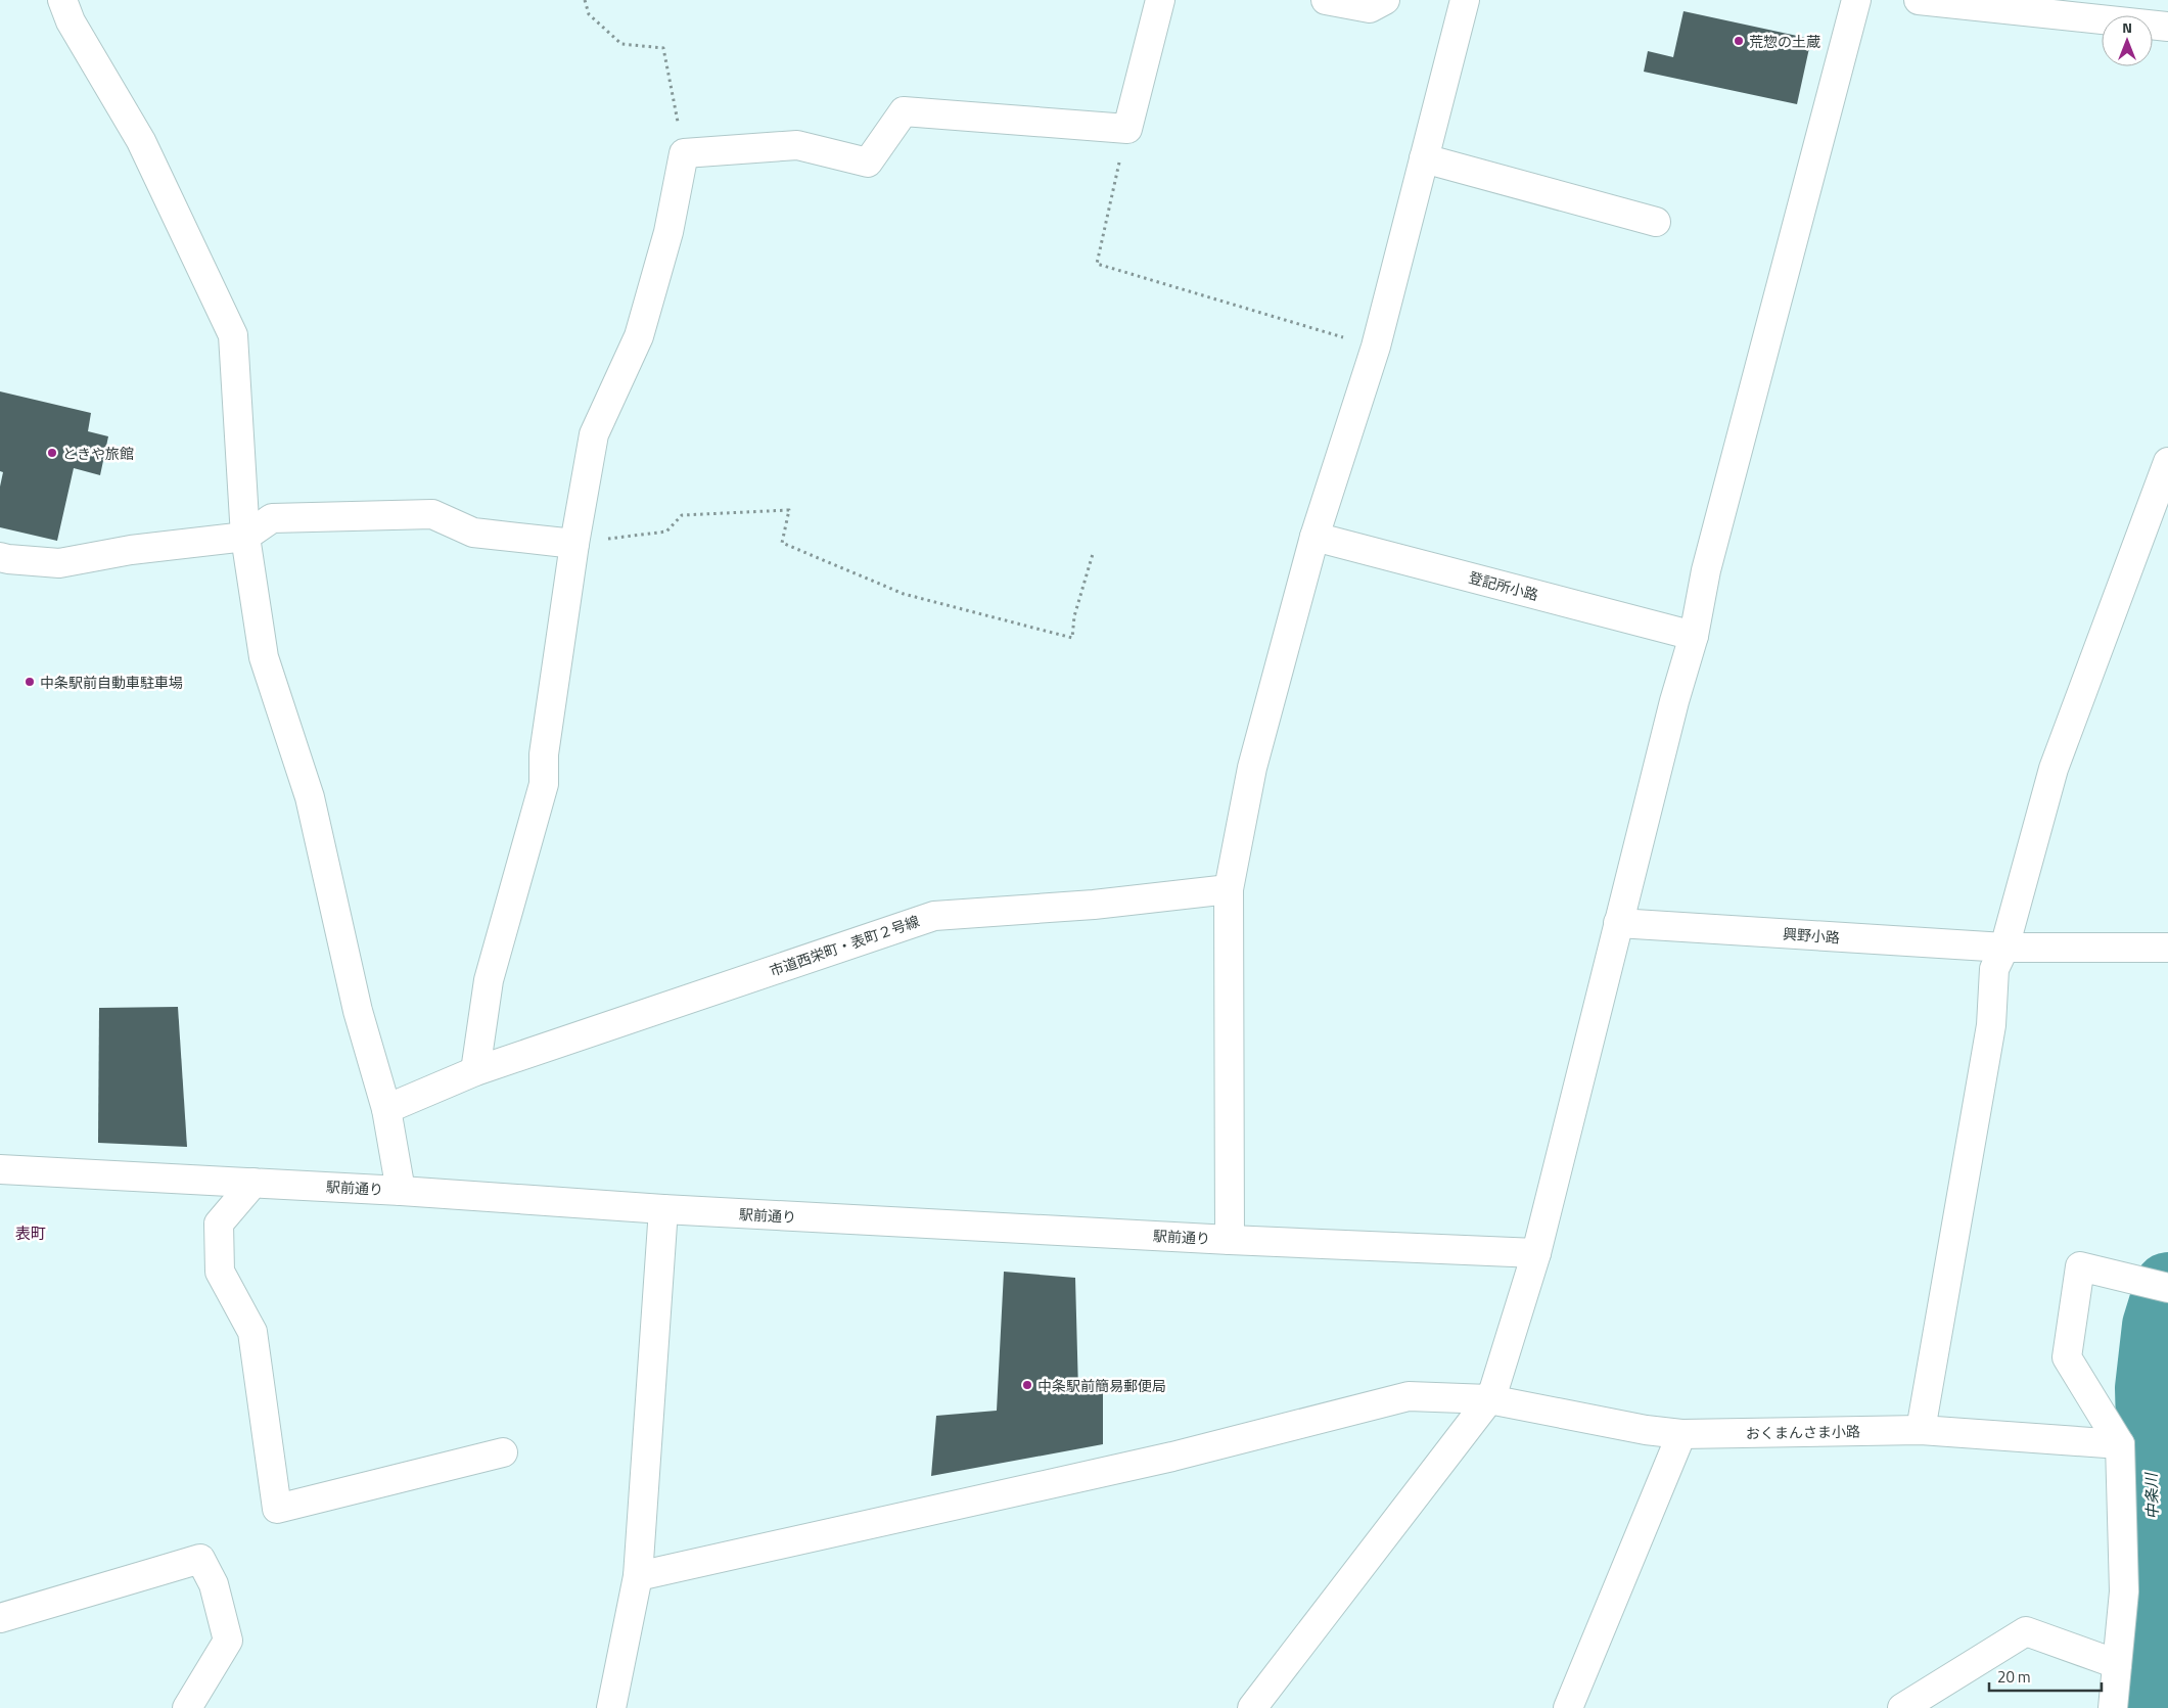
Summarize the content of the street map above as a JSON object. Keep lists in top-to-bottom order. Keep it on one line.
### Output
{"streets":{"street":["登記所小路","興野小路","市道西栄町・表町２号線","駅前通り","おくまんさま小路"]},"districts":["表町"],"water":["中条川"],"places":["荒惣の土蔵","ときや旅館","中条駅前自動車駐車場","中条駅前簡易郵便局"],"scale_bar":"20 m","north":"top"}
